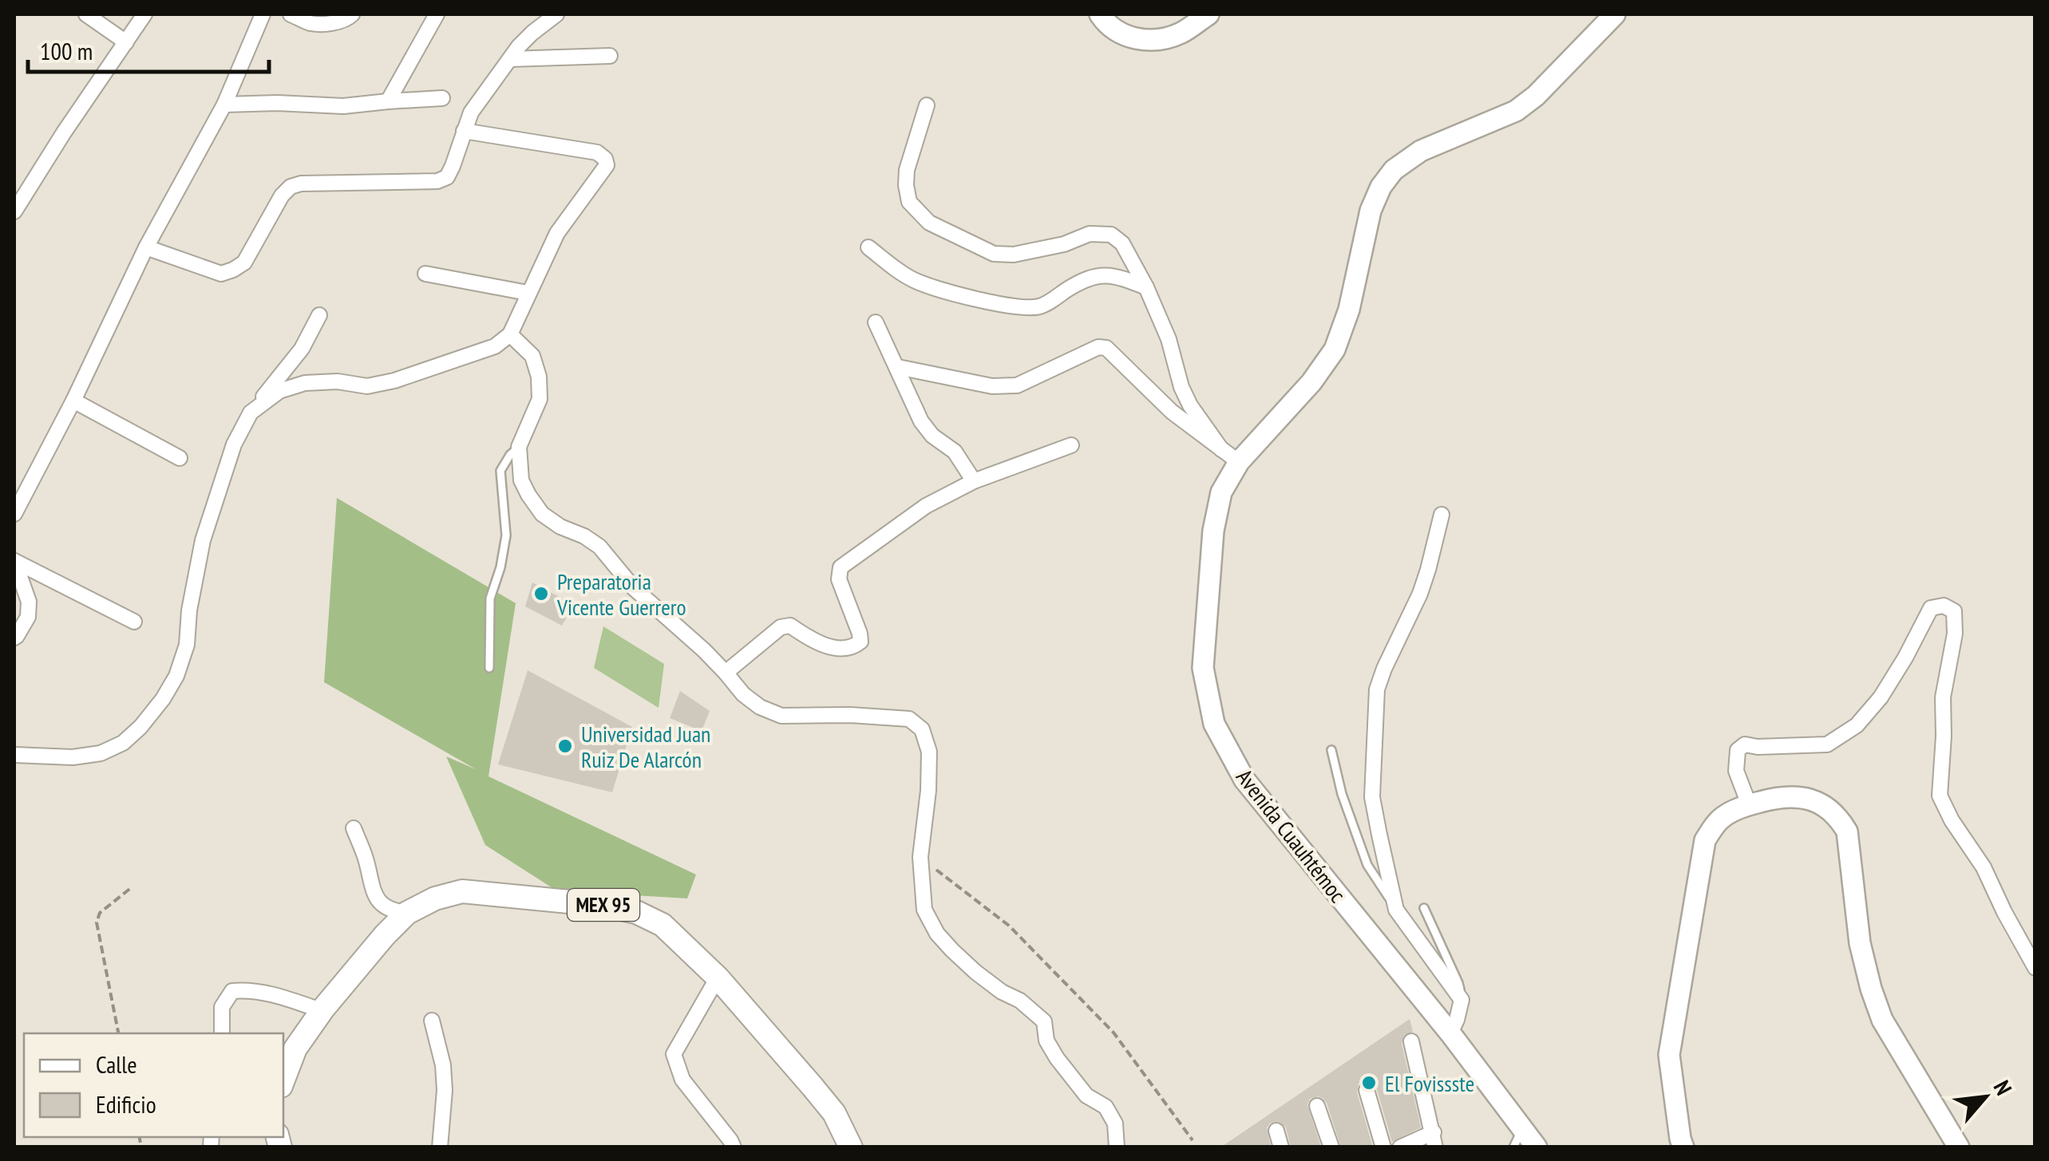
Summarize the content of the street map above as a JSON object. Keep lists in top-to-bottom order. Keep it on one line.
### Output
{"streets":{"main road":["Avenida Cuauhtémoc","MEX 95"]},"places":["Preparatoria Vicente Guerrero","Universidad Juan Ruiz De Alarcón","El Fovissste"],"legend":["Calle","Edificio"],"scale_bar":"100 m","north":"top right"}
